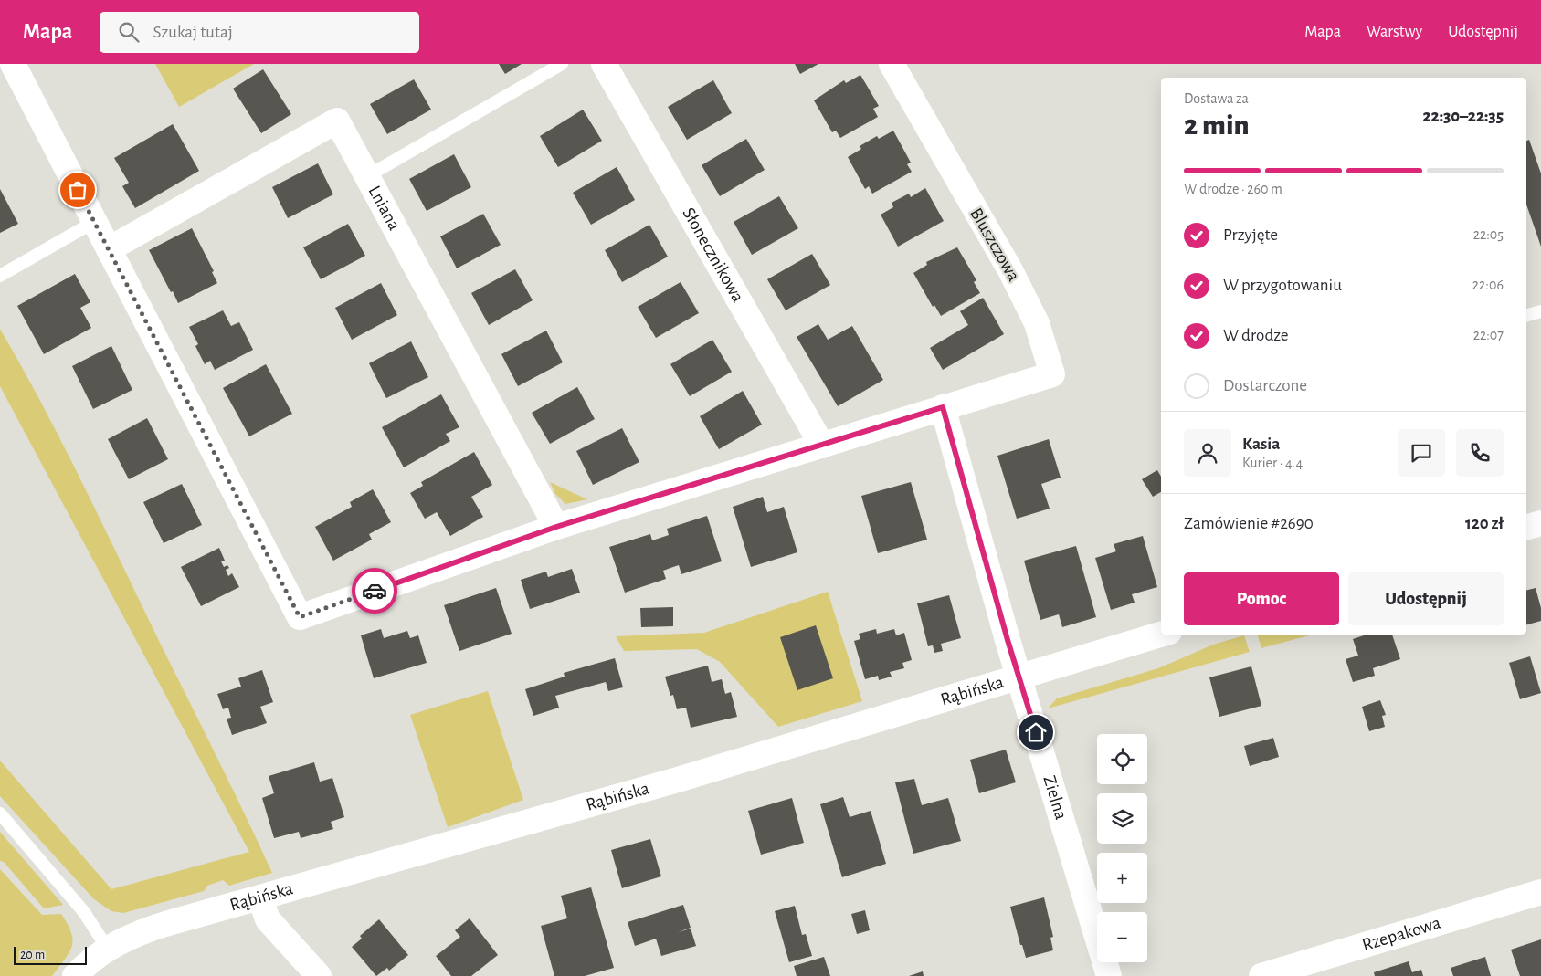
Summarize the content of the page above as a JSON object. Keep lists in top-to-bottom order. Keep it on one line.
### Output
{"streets":{"street":["Lniana","Bluszczowa","Słonecznikowa","Rąbińska","Zielna","Rzepakowa"]},"crossings":[["Bluszczowa","Zielna"],["Rąbińska","Zielna"]],"scale_bar":"20 m","page":{"header":"Mapa","search":"Szukaj tutaj","nav":["Mapa","Warstwy","Udostępnij"],"heading":["2 min","Dostawa za","22:30–22:35"],"panel":["Kasia","Kurier · 4.4","Zamówienie #2690","120 zł"],"bar":"W drodze · 260 m","list":[["Przyjęte","22:05"],["W przygotowaniu","22:06"],["W drodze","22:07"],"Dostarczone"],"buttons":["Pomoc","Udostępnij"],"map_buttons":["+","−"],"scale":"20 m"}}
